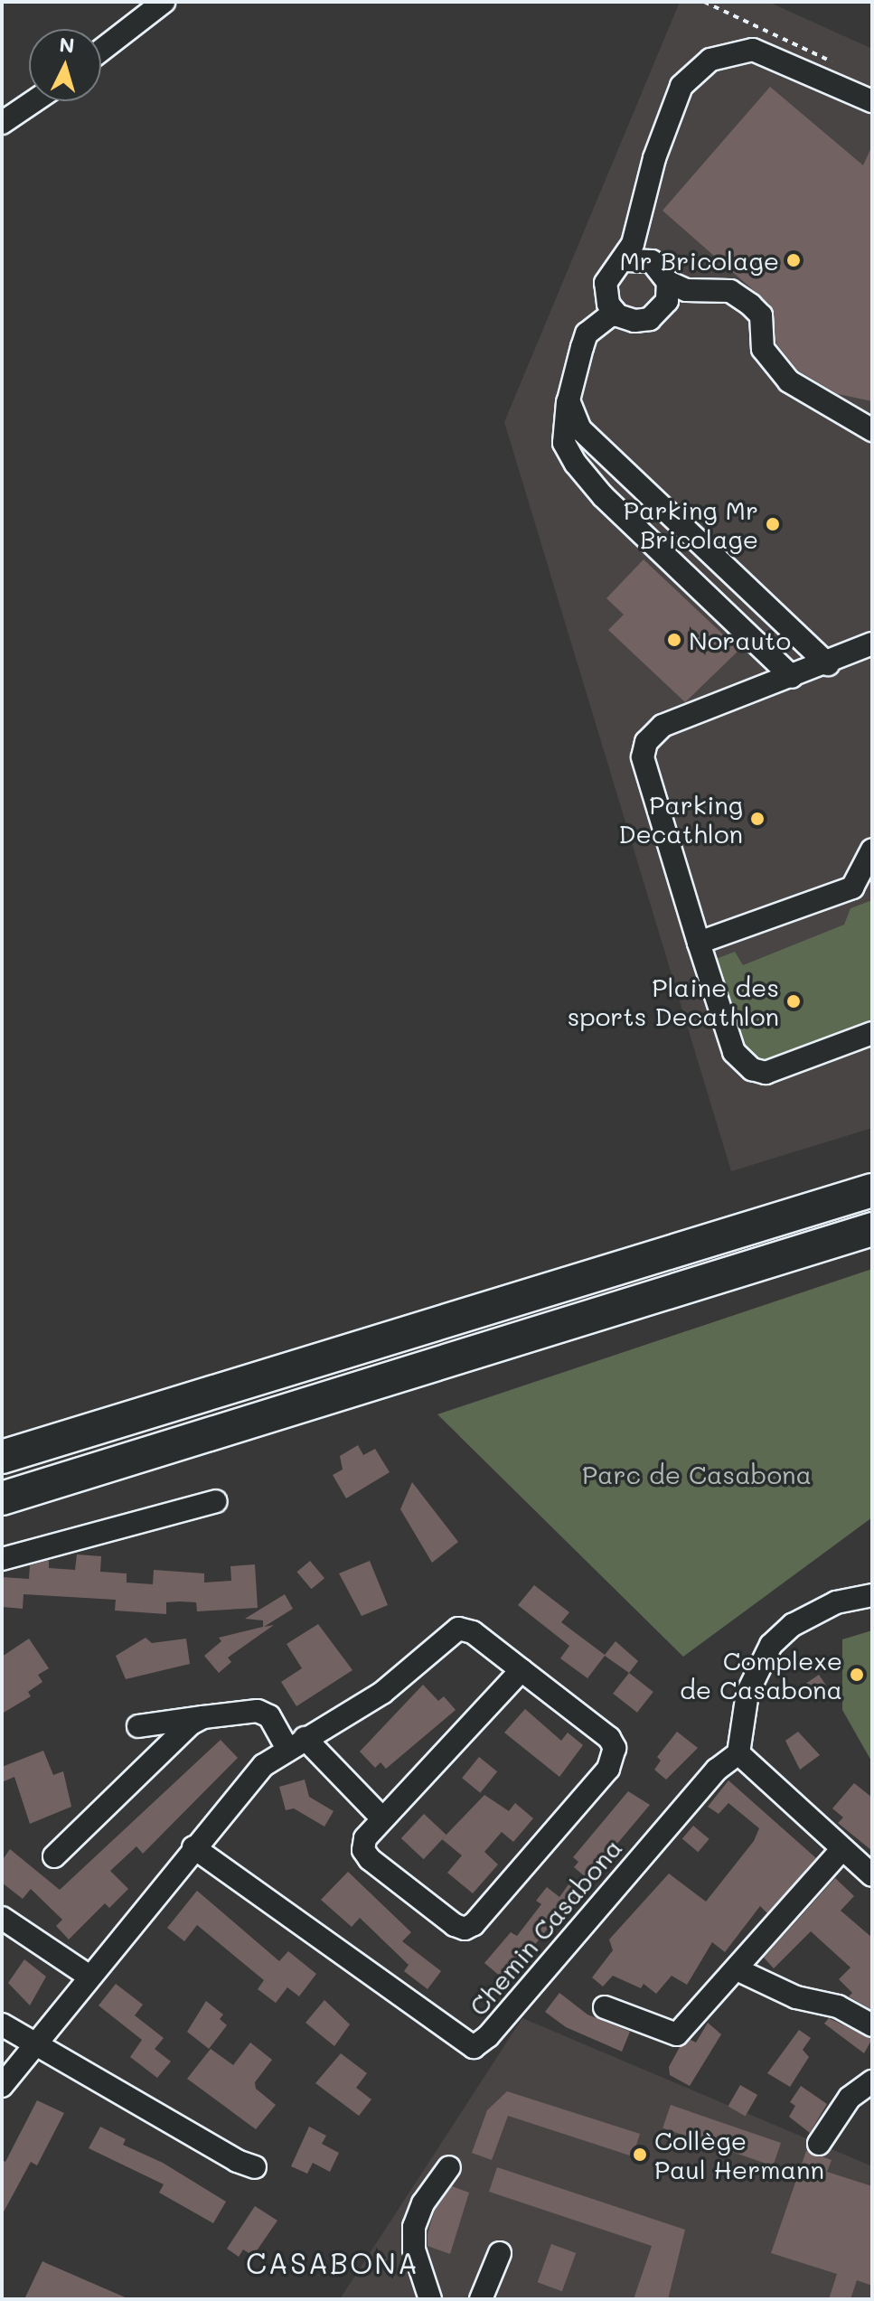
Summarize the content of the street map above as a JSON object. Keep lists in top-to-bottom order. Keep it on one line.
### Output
{"streets":{"street":["Chemin Casabona"]},"districts":["CASABONA"],"parks":["Parc de Casabona"],"places":["Mr Bricolage","Parking Mr Bricolage","Norauto","Parking Decathlon","Plaine des sports Decathlon","Complexe de Casabona","Collège Paul Hermann"],"north":"top"}
